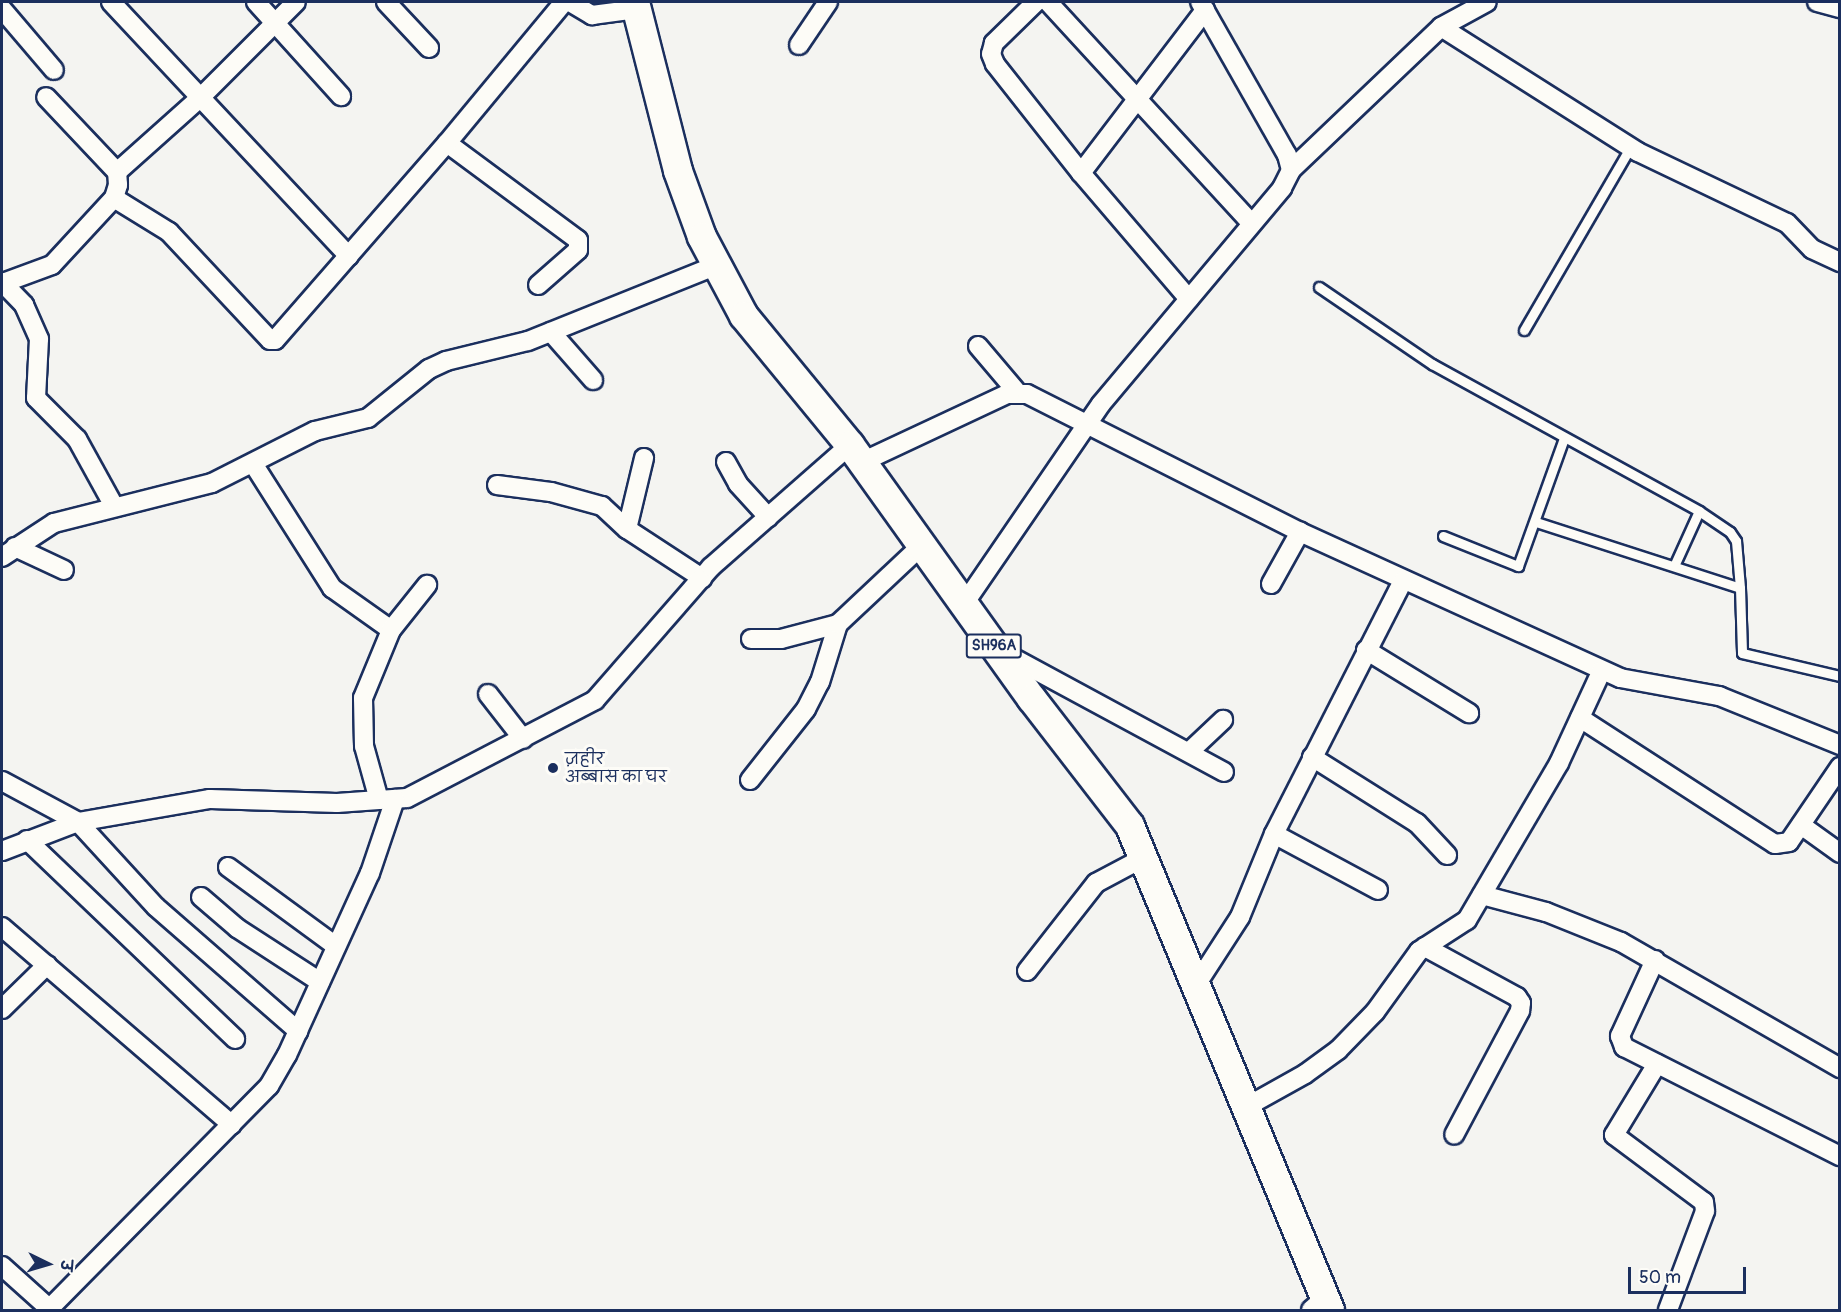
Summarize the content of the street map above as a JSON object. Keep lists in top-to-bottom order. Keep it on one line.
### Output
{"streets":{"main road":["SH96A"]},"places":["ज़हीर अब्बास का घर"],"scale_bar":"50 m","north":"right"}
